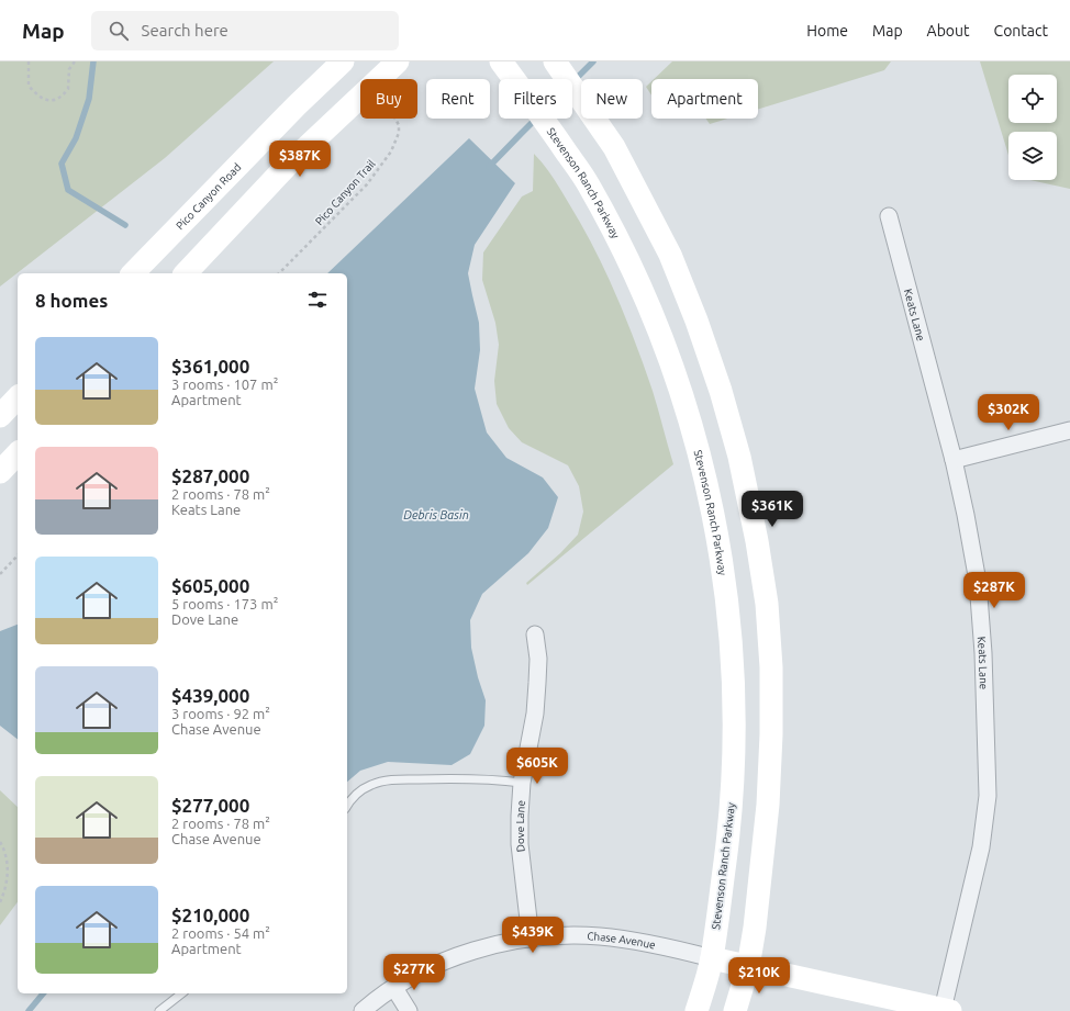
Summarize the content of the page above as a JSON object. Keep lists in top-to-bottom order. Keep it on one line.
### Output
{"streets":{"main road":["Stevenson Ranch Parkway","Pico Canyon Road"],"street":["Keats Lane","Dove Lane","Chase Avenue"],"path":["Pico Canyon Trail"]},"crossings":[["Stevenson Ranch Parkway","Chase Avenue"],["Dove Lane","Chase Avenue"]],"water":["Debris Basin"],"page":{"header":"Map","search":"Search here","nav":["Home","Map","About","Contact"],"chip":["Buy","Rent","Filters","New","Apartment"],"price":["$387K","$302K","$361K","$287K","$605K","$439K","$277K","$210K"],"heading":"8 homes","list":[{"name":"$361,000","note":"3 rooms · 107 m² · Apartment"},{"name":"$287,000","note":"2 rooms · 78 m² · Keats Lane"},{"name":"$605,000","note":"5 rooms · 173 m² · Dove Lane"},{"name":"$439,000","note":"3 rooms · 92 m² · Chase Avenue"},{"name":"$277,000","note":"2 rooms · 78 m² · Chase Avenue"},{"name":"$210,000","note":"2 rooms · 54 m² · Apartment"}]}}
